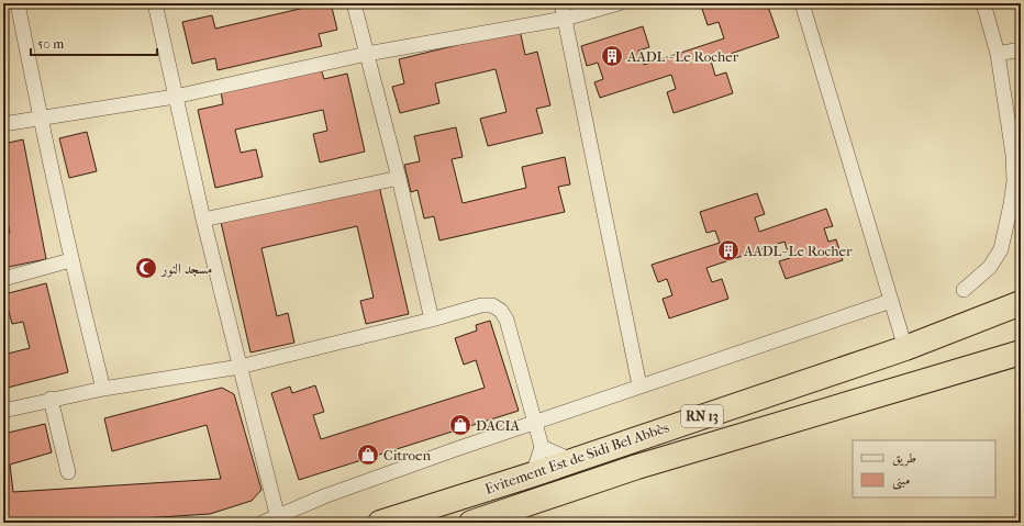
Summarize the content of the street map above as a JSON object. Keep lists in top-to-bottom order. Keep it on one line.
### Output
{"streets":{"highway":["RN 13","Evitement Est de Sidi Bel Abbès"]},"places":{"building":["AADL - Le Rocher","AADL- Le Rocher"],"mosque":["مسجد النور"],"shop":["DACIA","Citroen"]},"legend":["طريق","مبنى"],"scale_bar":"50 m"}
